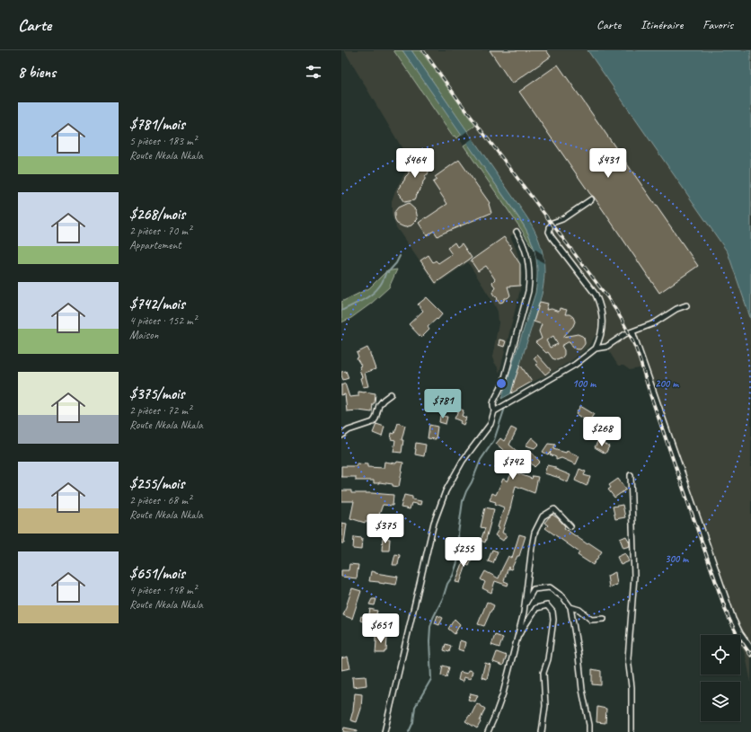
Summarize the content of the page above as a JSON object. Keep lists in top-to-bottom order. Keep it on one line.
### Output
{"page":{"header":"Carte","nav":["Carte","Itinéraire","Favoris"],"heading":"8 biens","list":[{"name":"$781/mois","note":"5 pièces · 183 m² · Route Nkala Nkala"},{"name":"$268/mois","note":"2 pièces · 70 m² · Appartement"},{"name":"$742/mois","note":"4 pièces · 152 m² · Maison"},{"name":"$375/mois","note":"2 pièces · 72 m² · Route Nkala Nkala"},{"name":"$255/mois","note":"2 pièces · 68 m² · Route Nkala Nkala"},{"name":"$651/mois","note":"4 pièces · 148 m² · Route Nkala Nkala"}],"price":["$464","$431","$781","$268","$742","$375","$255","$651"]},"rings":["100 m","200 m","300 m"]}
